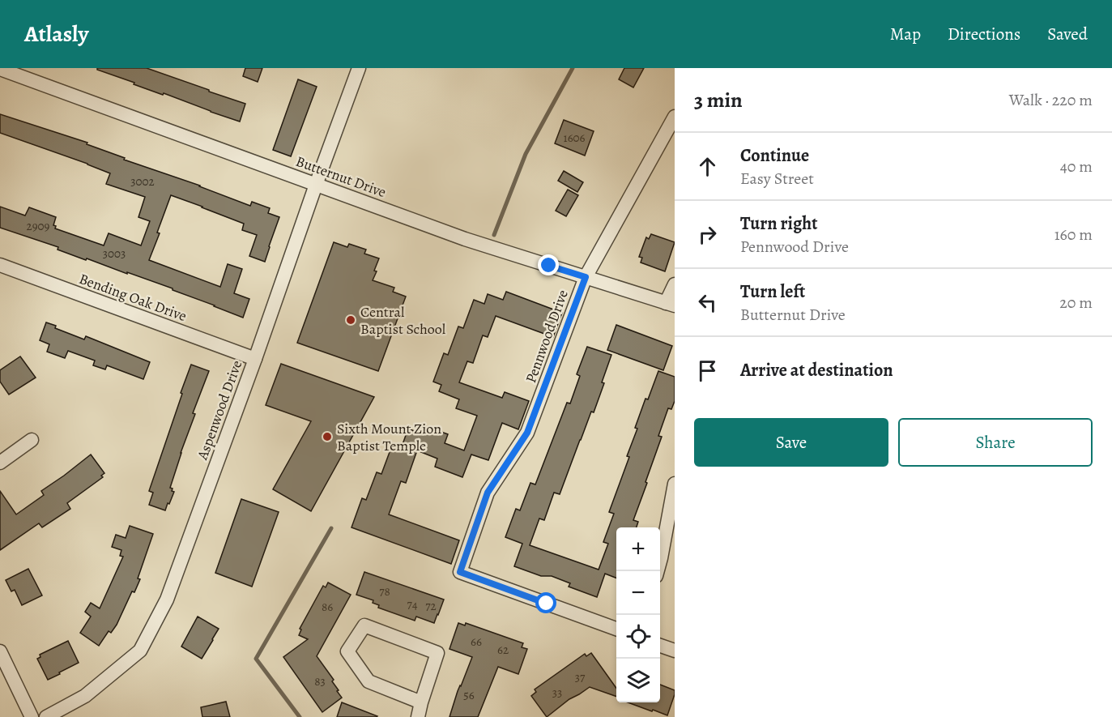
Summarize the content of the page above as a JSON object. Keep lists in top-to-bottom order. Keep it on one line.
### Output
{"streets":{"street":["Butternut Drive","Bending Oak Drive","Pennwood Drive","Aspenwood Drive"]},"crossings":[["Butternut Drive","Pennwood Drive"],["Butternut Drive","Aspenwood Drive"],["Bending Oak Drive","Aspenwood Drive"]],"places":["Central Baptist School","Sixth Mount Zion Baptist Temple"],"house_numbers":["1606","3002","2909","3003","78","74","72","86","66","62","37","83","33","56"],"page":{"header":"Atlasly","nav":["Map","Directions","Saved"],"heading":["3 min","Walk · 220 m"],"list":[["Continue","Easy Street","40 m"],["Turn right","Pennwood Drive","160 m"],["Turn left","Butternut Drive","20 m"],"Arrive at destination"],"buttons":["Save","Share"],"map_buttons":["+","−"]}}
